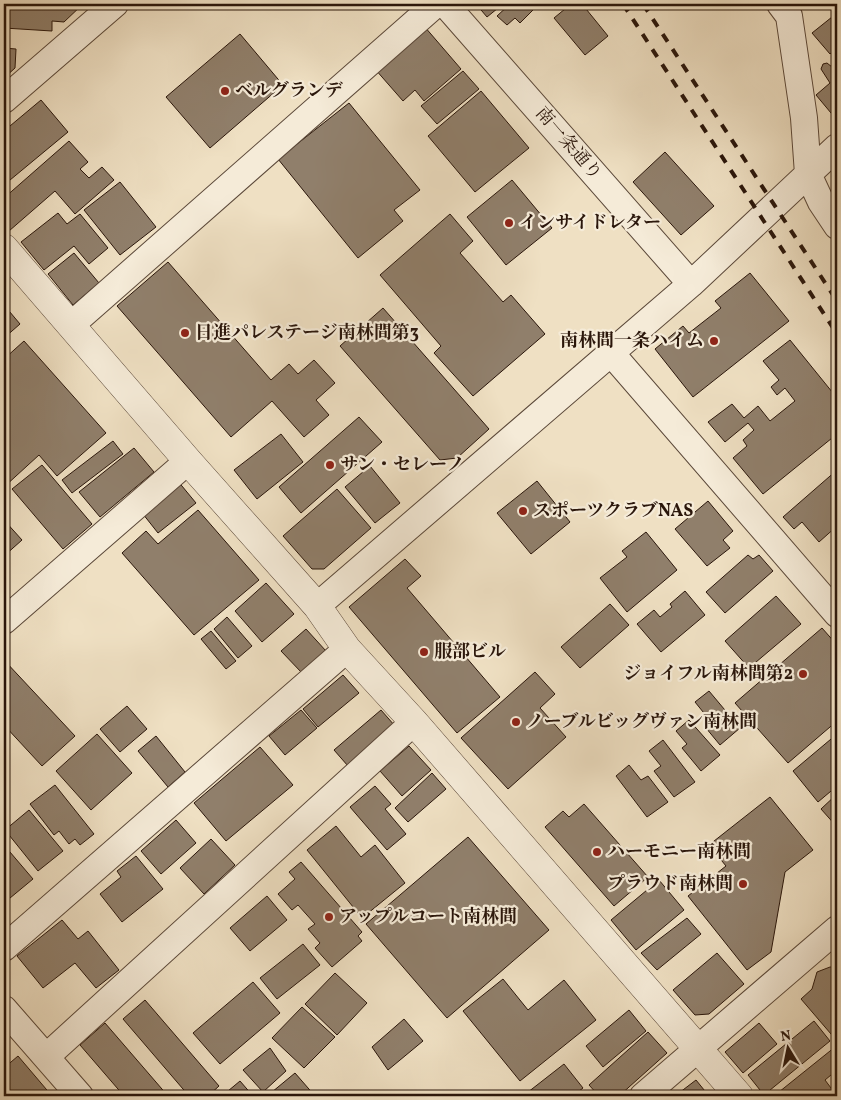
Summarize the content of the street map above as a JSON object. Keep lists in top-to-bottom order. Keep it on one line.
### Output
{"streets":{"street":["南一条通り"]},"places":["ベルグランデ","インサイドレター","日進パレステージ南林間第3","南林間一条ハイム","サン・セレーノ","スポーツクラブNAS","服部ビル","ジョイフル南林間第2","ノーブルビッグヴァン南林間","ハーモニー南林間","プラウド南林間","アップルコート南林間"],"north":"top"}
